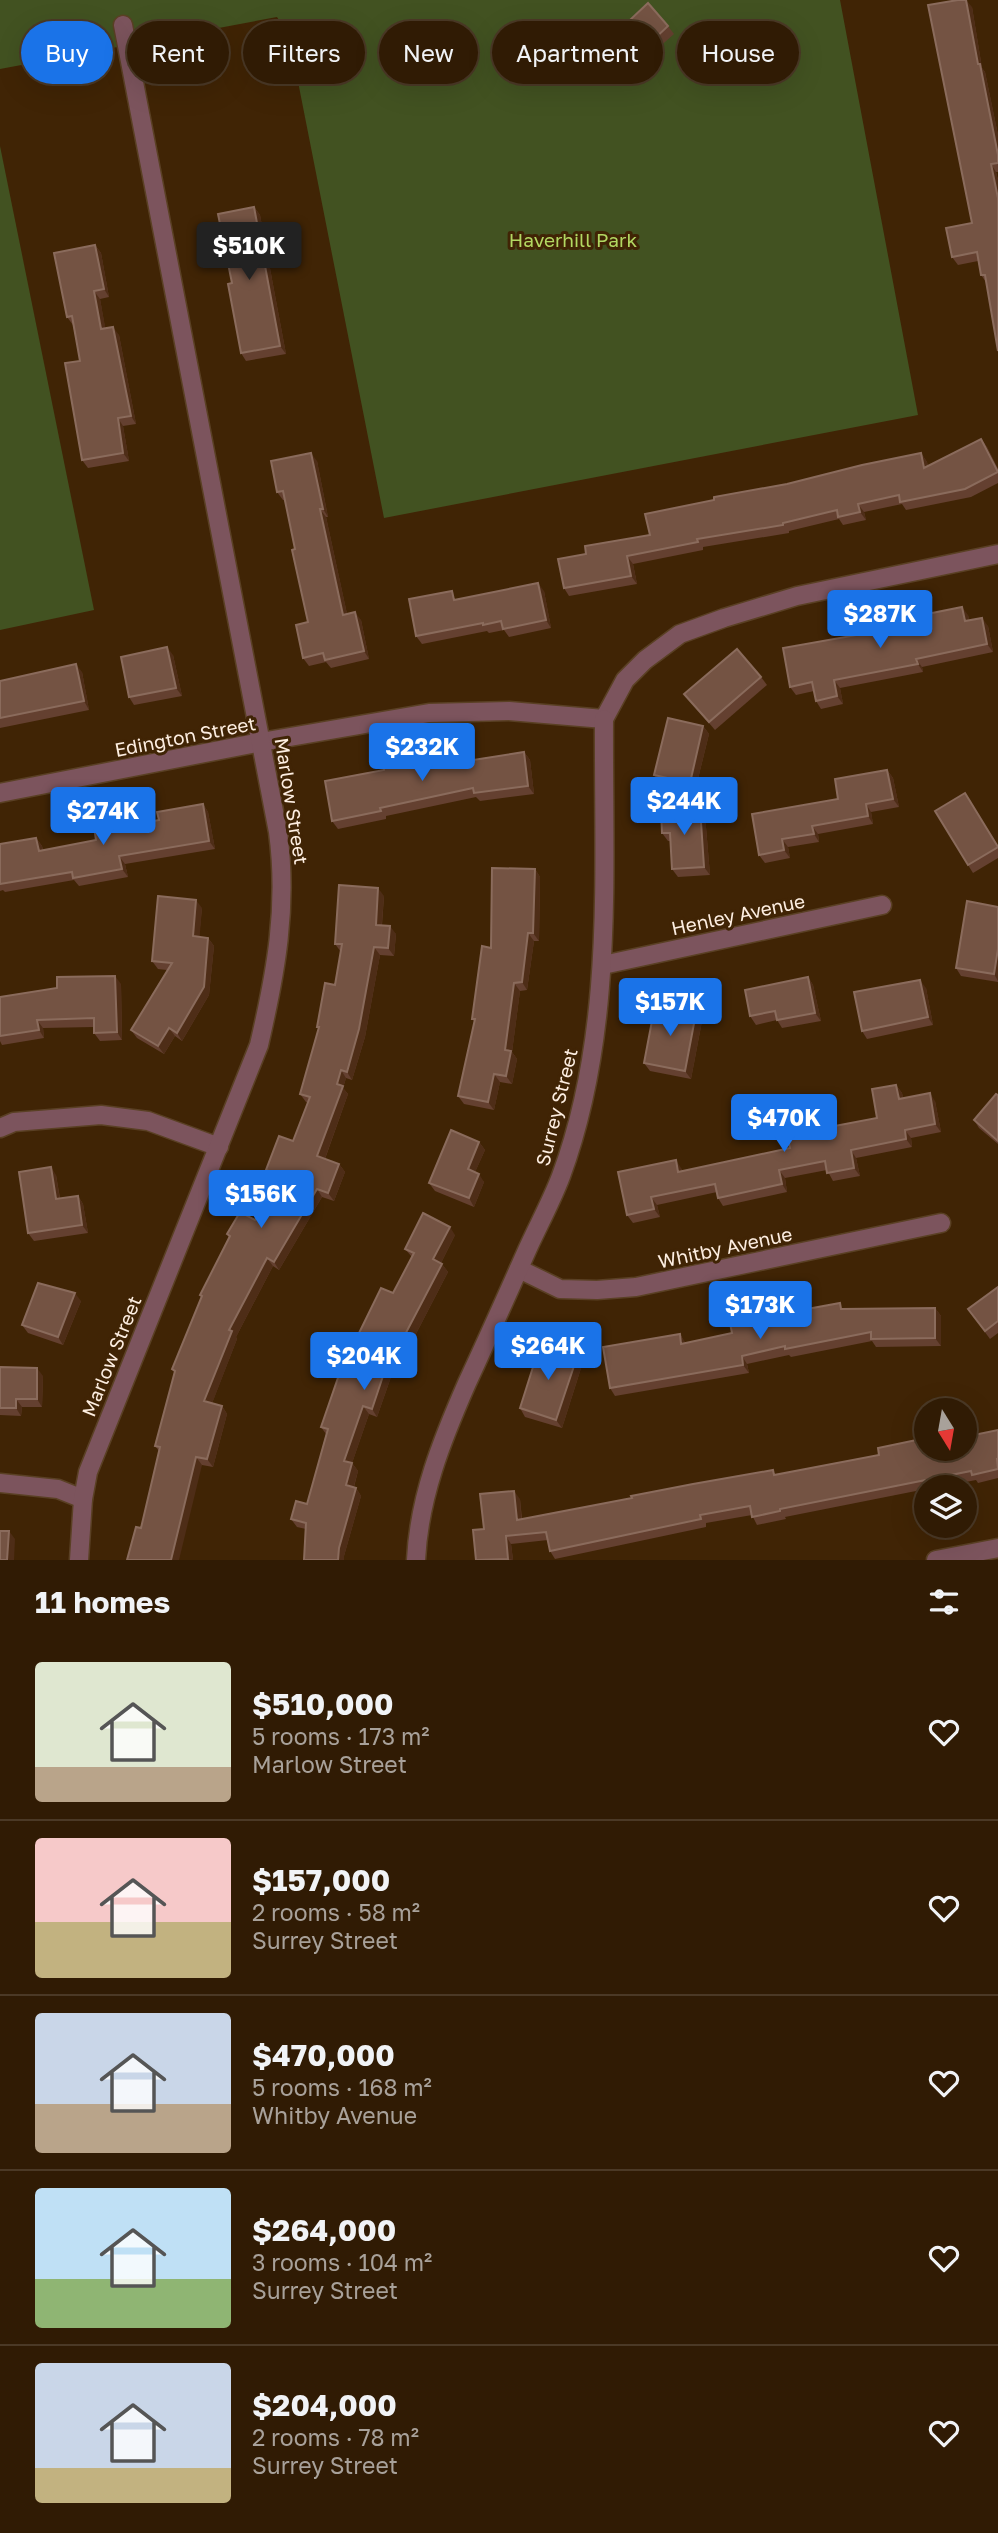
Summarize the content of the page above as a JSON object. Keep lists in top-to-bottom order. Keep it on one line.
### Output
{"streets":{"street":["Edington Street","Marlow Street","Henley Avenue","Surrey Street","Whitby Avenue"]},"crossings":[["Edington Street","Marlow Street"],["Edington Street","Surrey Street"],["Henley Avenue","Surrey Street"],["Surrey Street","Whitby Avenue"]],"parks":["Haverhill Park"],"north":"bottom","page":{"chip":["Buy","Rent","Filters","New","Apartment","House"],"price":["$510K","$287K","$232K","$244K","$274K","$157K","$470K","$156K","$173K","$264K","$204K"],"heading":"11 homes","list":[{"name":"$510,000","note":"5 rooms · 173 m² · Marlow Street"},{"name":"$157,000","note":"2 rooms · 58 m² · Surrey Street"},{"name":"$470,000","note":"5 rooms · 168 m² · Whitby Avenue"},{"name":"$264,000","note":"3 rooms · 104 m² · Surrey Street"},{"name":"$204,000","note":"2 rooms · 78 m² · Surrey Street"}]}}
